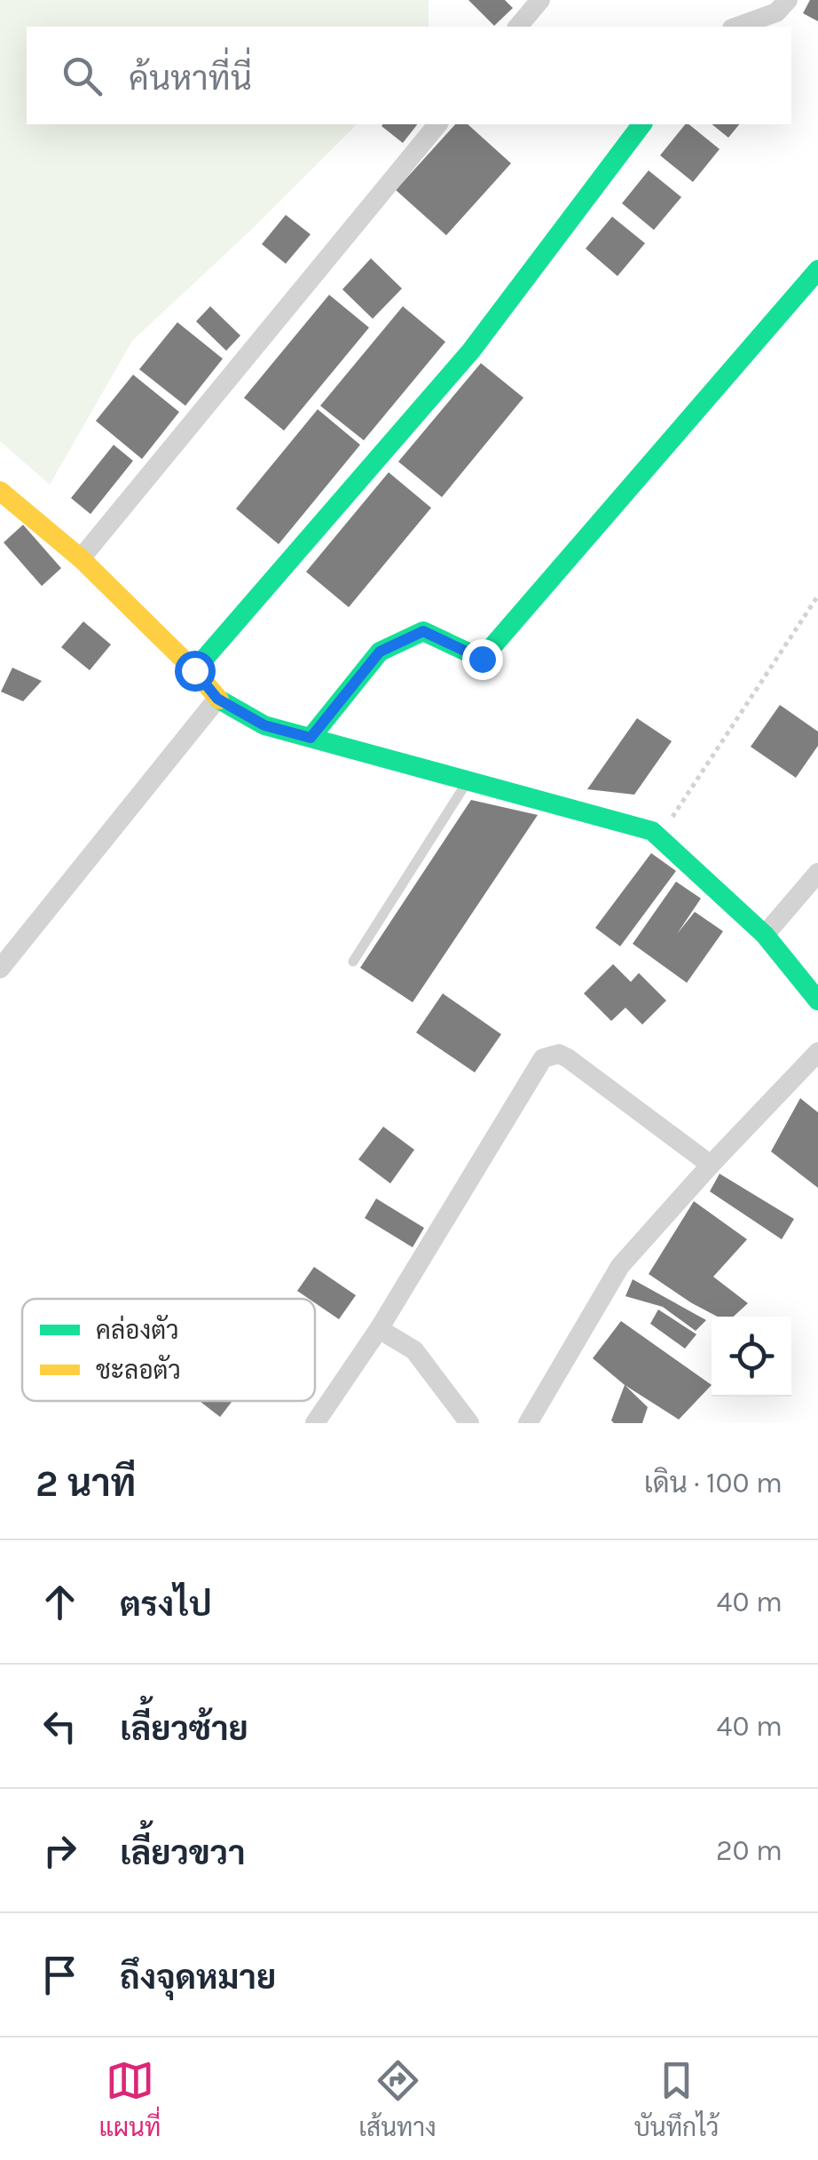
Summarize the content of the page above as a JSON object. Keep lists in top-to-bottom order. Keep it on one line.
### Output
{"legend":["คล่องตัว","ชะลอตัว"],"page":{"search":"ค้นหาที่นี่","heading":["2 นาที","เดิน · 100 m"],"list":[["ตรงไป","40 m"],["เลี้ยวซ้าย","40 m"],["เลี้ยวขวา","20 m"],"ถึงจุดหมาย"],"nav":["แผนที่","เส้นทาง","บันทึกไว้"]}}
